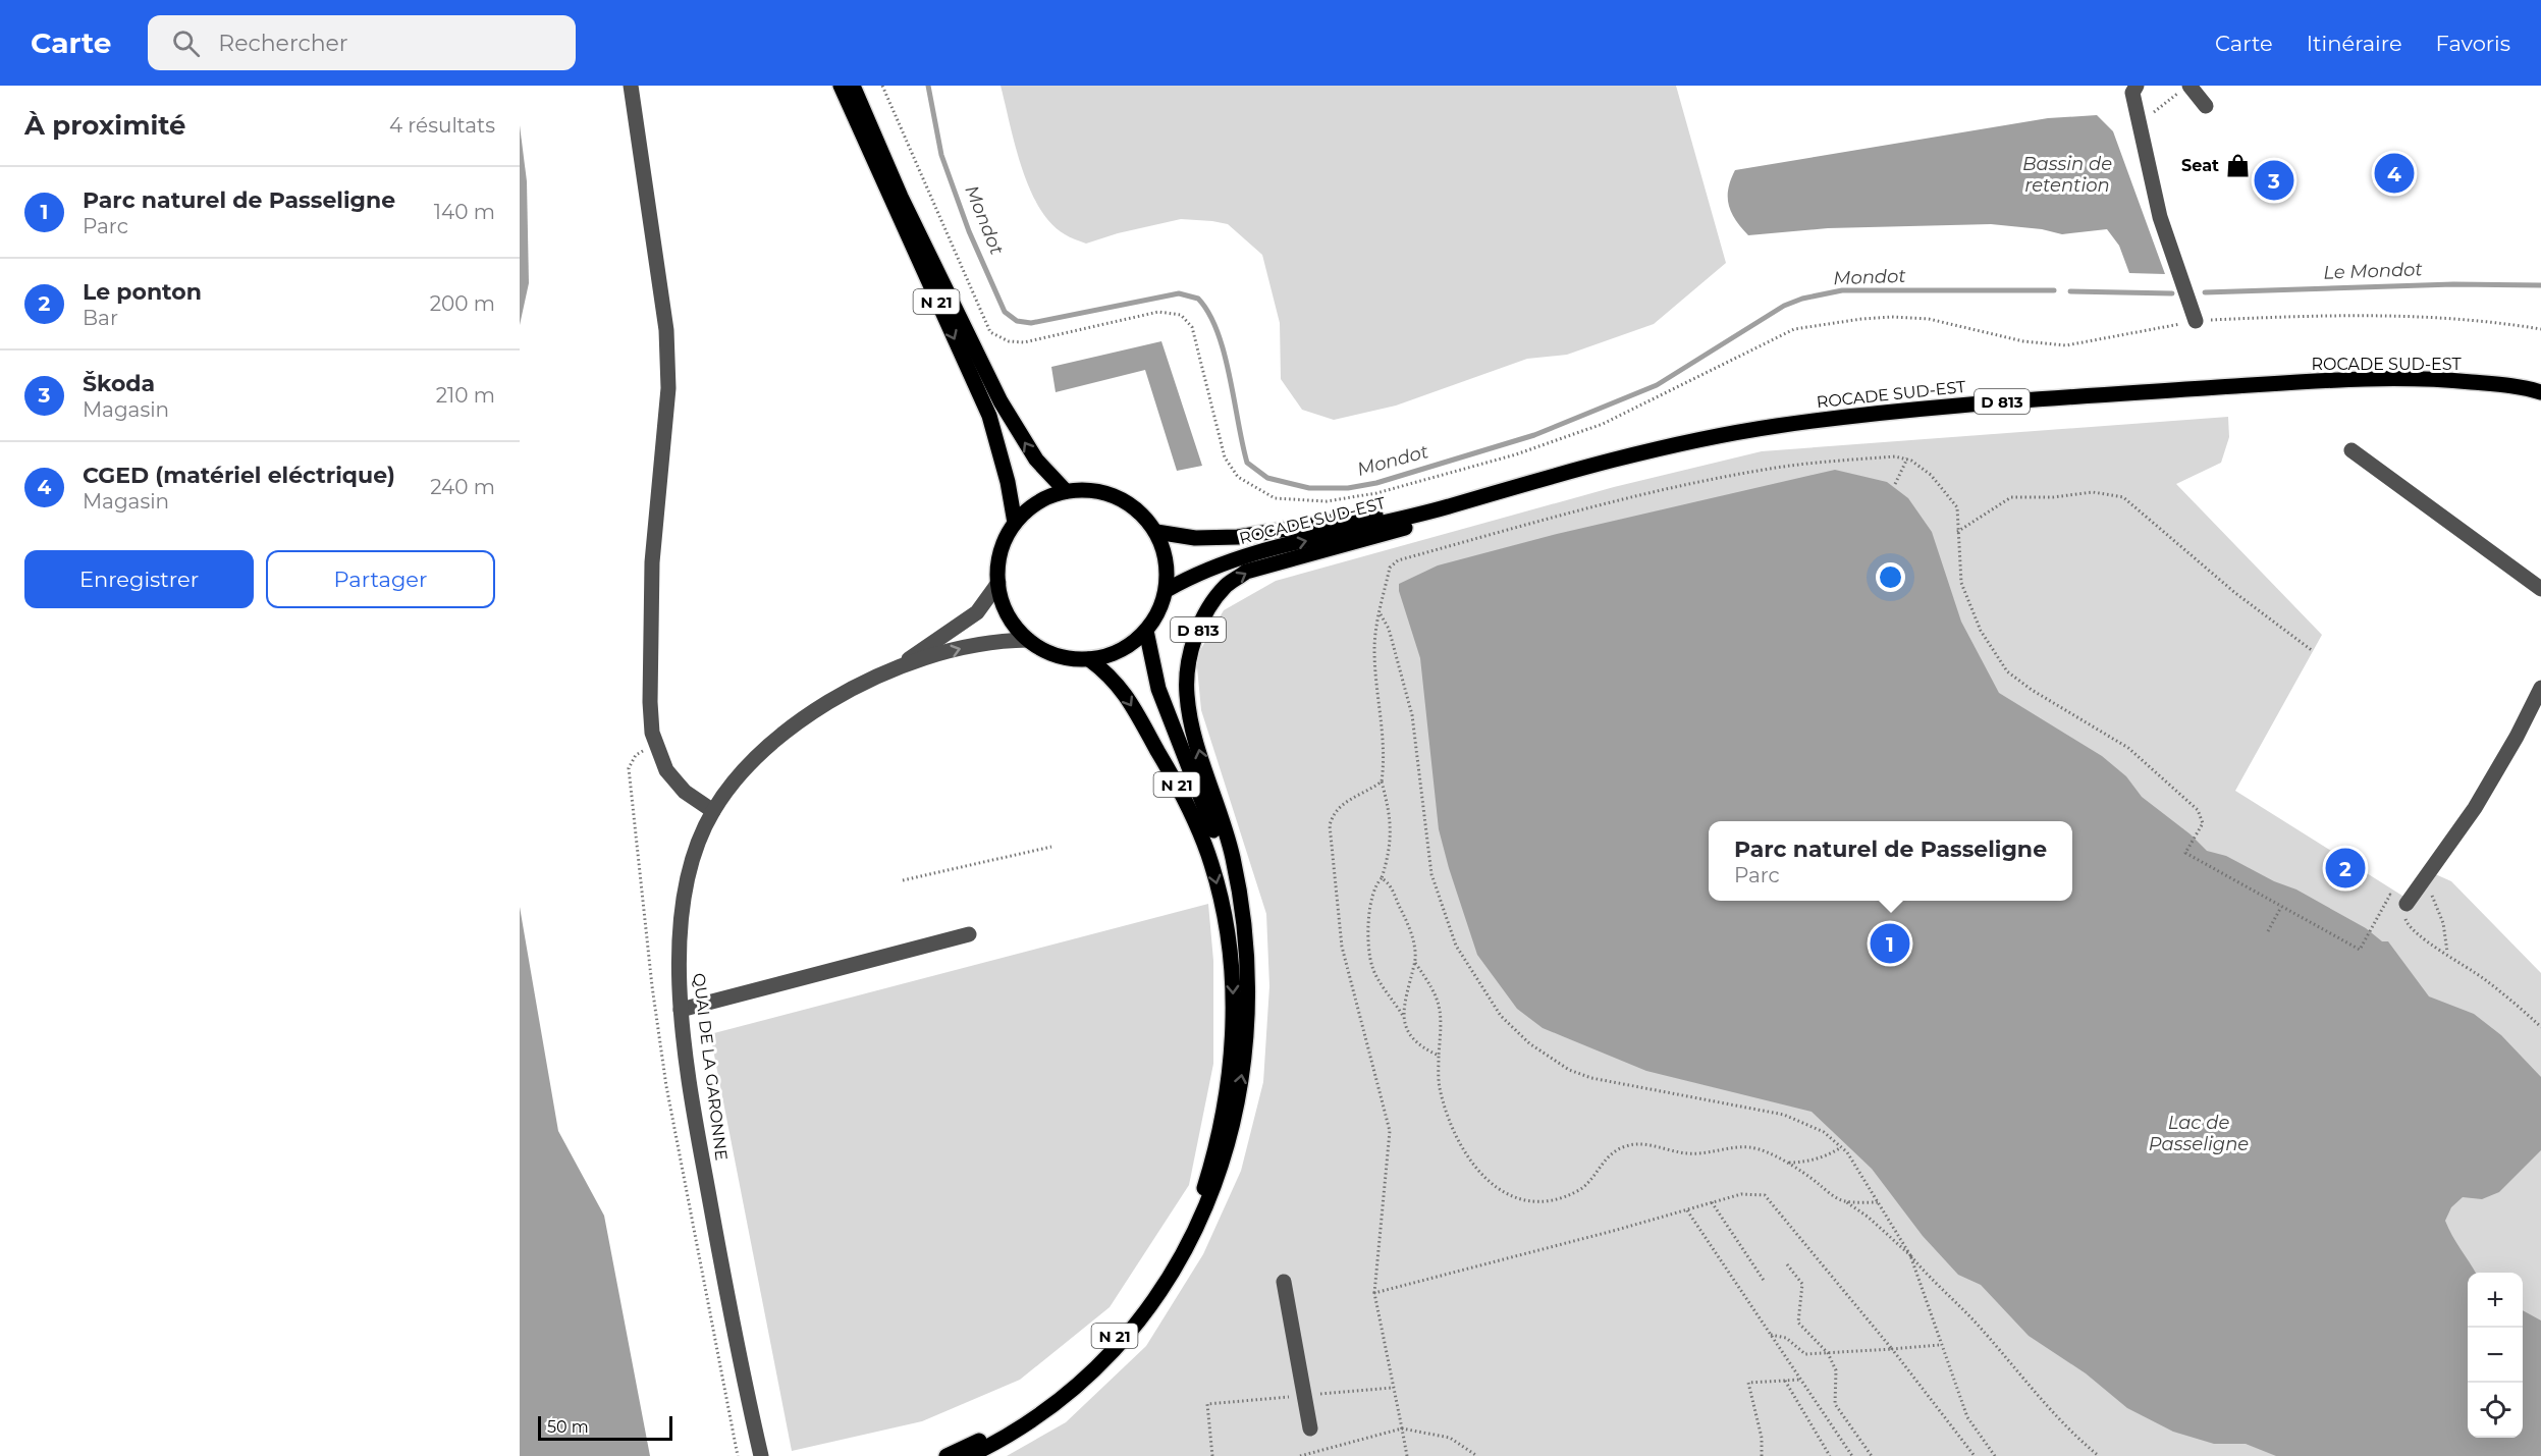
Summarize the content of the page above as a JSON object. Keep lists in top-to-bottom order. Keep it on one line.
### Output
{"streets":{"main road":["N 21","ROCADE SUD-EST","D 813"],"street":["QUAI DE LA GARONNE"]},"crossings":[["N 21","ROCADE SUD-EST"],["N 21","D 813"],["N 21","QUAI DE LA GARONNE"],["ROCADE SUD-EST","D 813"],["ROCADE SUD-EST","QUAI DE LA GARONNE"]],"water":["Bassin de retention","Mondot","Le Mondot","Lac de Passeligne"],"places":{"shop":["Seat"]},"scale_bar":"50 m","page":{"header":"Carte","search":"Rechercher","nav":["Carte","Itinéraire","Favoris"],"heading":["À proximité","4 résultats"],"pins":["4","3","2","1"],"list":[{"mark":"1","name":"Parc naturel de Passeligne","note":"Parc","value":"140 m"},{"mark":"2","name":"Le ponton","note":"Bar","value":"200 m"},{"mark":"3","name":"Škoda","note":"Magasin","value":"210 m"},{"mark":"4","name":"CGED (matériel eléctrique)","note":"Magasin","value":"240 m"}],"buttons":["Enregistrer","Partager"],"popup":["Parc naturel de Passeligne","Parc"],"map_buttons":["+","−"],"scale":"50 m"}}
